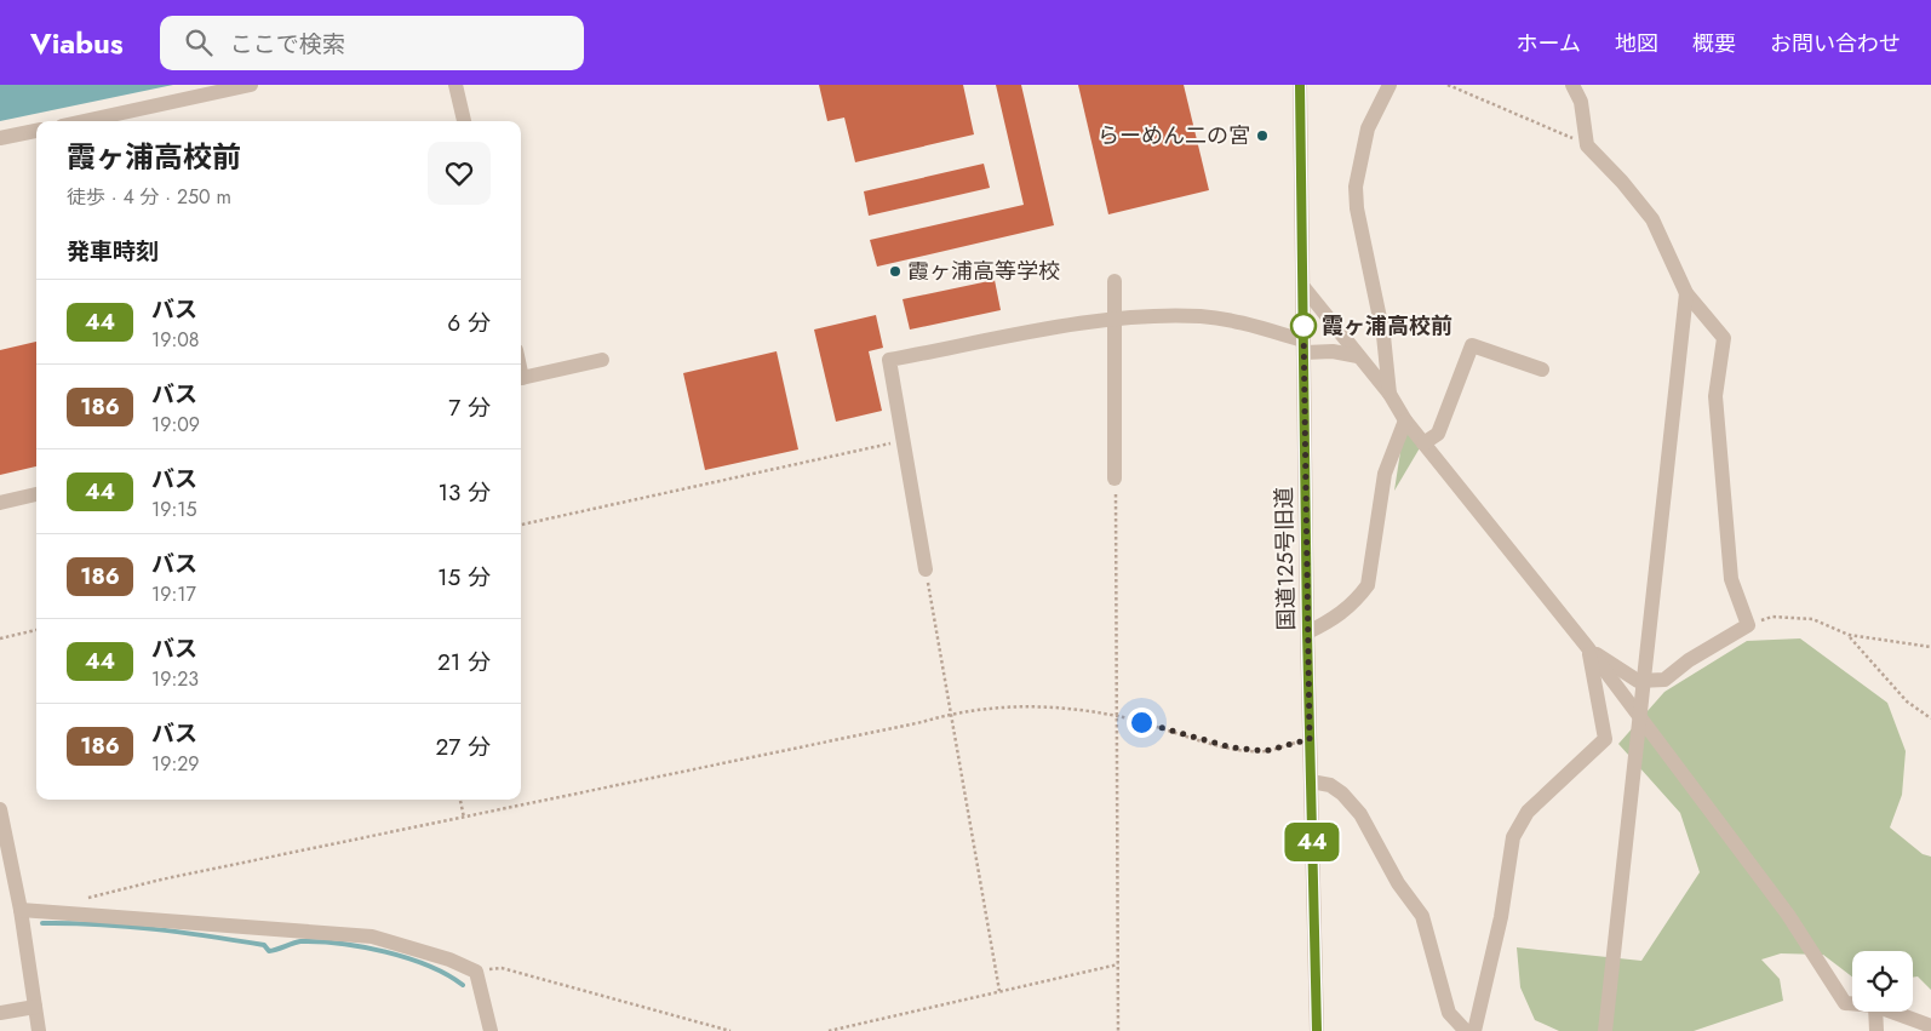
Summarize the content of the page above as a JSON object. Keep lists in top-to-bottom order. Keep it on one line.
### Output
{"streets":{"street":["国道125号旧道"]},"places":["らーめん二の宮","霞ヶ浦高等学校","霞ヶ浦高校前"],"lines":["bus line 44"],"page":{"header":"Viabus","search":"ここで検索","nav":["ホーム","地図","概要","お問い合わせ"],"on_map":"44","heading":[["霞ヶ浦高校前","徒歩 · 4 分 · 250 m"],"発車時刻"],"list":[{"mark":"44","name":"バス","note":"19:08","value":"6 分"},{"mark":"186","name":"バス","note":"19:09","value":"7 分"},{"mark":"44","name":"バス","note":"19:15","value":"13 分"},{"mark":"186","name":"バス","note":"19:17","value":"15 分"},{"mark":"44","name":"バス","note":"19:23","value":"21 分"},{"mark":"186","name":"バス","note":"19:29","value":"27 分"}]}}
